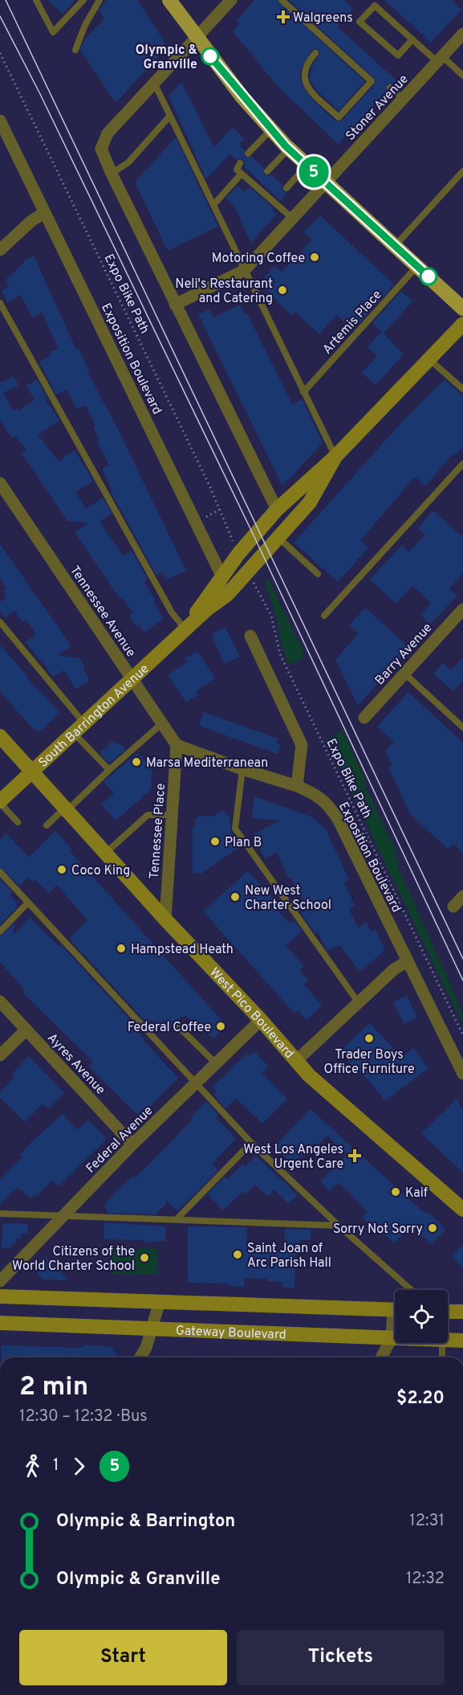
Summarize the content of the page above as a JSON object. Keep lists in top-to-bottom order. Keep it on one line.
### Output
{"streets":{"main road":["South Barrington Avenue","West Pico Boulevard","Gateway Boulevard"],"street":["Stoner Avenue","Exposition Boulevard","Tennessee Avenue","Barry Avenue","Tennessee Place","Ayres Avenue","Federal Avenue"],"lane":["Artemis Place"],"path":["Expo Bike Path"]},"crossings":[["Exposition Boulevard","South Barrington Avenue"],["Tennessee Avenue","South Barrington Avenue"],["Tennessee Avenue","Tennessee Place"],["South Barrington Avenue","West Pico Boulevard"],["Tennessee Place","West Pico Boulevard"],["West Pico Boulevard","Federal Avenue"],["Ayres Avenue","Federal Avenue"]],"places":{"health":["Walgreens","West Los Angeles Urgent Care"],"other":["Olympic & Granville","Motoring Coffee","Neli's Restaurant and Catering","Marsa Mediterranean","Plan B","Coco King","New West Charter School","Hampstead Heath","Federal Coffee","Trader Boys Office Furniture","Kaif","Sorry Not Sorry","Saint Joan of Arc Parish Hall","Citizens of the World Charter School"]},"lines":["bus line 5"],"page":{"on_map":"5","heading":["2 min","12:30 – 12:32 · Bus","$2.20"],"legs":["1","5"],"list":[{"name":"Olympic & Barrington","value":"12:31"},{"name":"Olympic & Granville","value":"12:32"}],"buttons":["Start","Tickets"]}}
